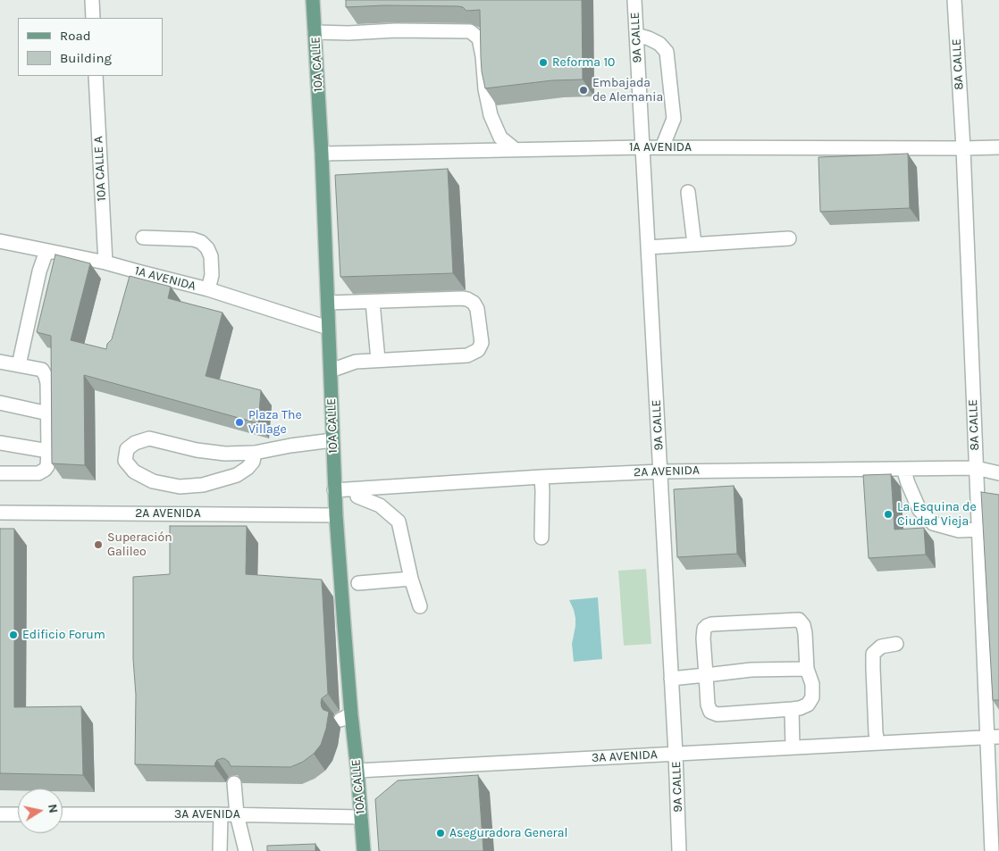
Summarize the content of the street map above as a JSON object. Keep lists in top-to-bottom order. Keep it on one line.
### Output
{"streets":{"main road":["10A CALLE"],"street":["9A CALLE","8A CALLE","1A AVENIDA","10A CALLE A","2A AVENIDA","3A AVENIDA"]},"crossings":[["9A CALLE","1A AVENIDA"],["9A CALLE","2A AVENIDA"],["9A CALLE","3A AVENIDA"],["10A CALLE","1A AVENIDA"],["10A CALLE","2A AVENIDA"],["10A CALLE","3A AVENIDA"],["8A CALLE","1A AVENIDA"],["8A CALLE","2A AVENIDA"],["8A CALLE","3A AVENIDA"],["1A AVENIDA","10A CALLE A"]],"places":["Reforma 10","Embajada de Alemania","Plaza The Village","La Esquina de Ciudad Vieja","Superación Galileo","Edificio Forum","Aseguradora General"],"legend":["Road","Building"],"north":"right"}
